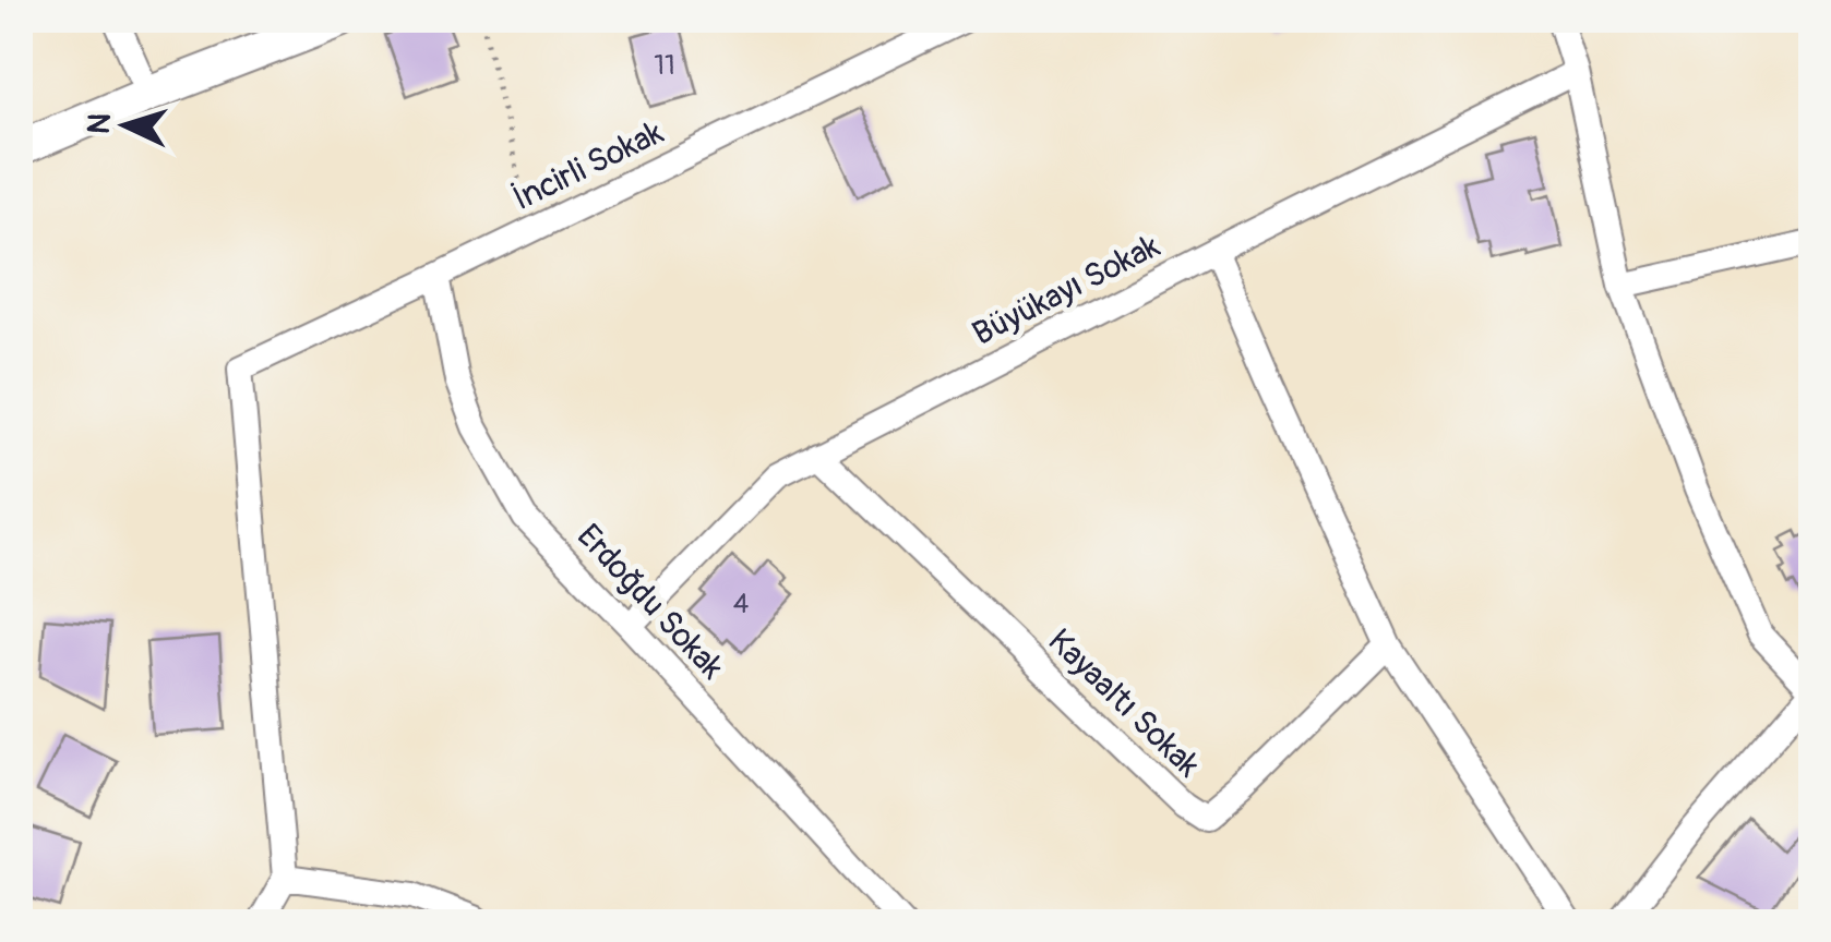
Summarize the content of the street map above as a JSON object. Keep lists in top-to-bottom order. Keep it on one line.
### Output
{"streets":{"street":["İncirli Sokak","Büyükayı Sokak","Erdoğdu Sokak","Kayaaltı Sokak"]},"crossings":[["İncirli Sokak","Erdoğdu Sokak"],["Büyükayı Sokak","Erdoğdu Sokak"],["Büyükayı Sokak","Kayaaltı Sokak"]],"house_numbers":["11","4"],"north":"left"}
